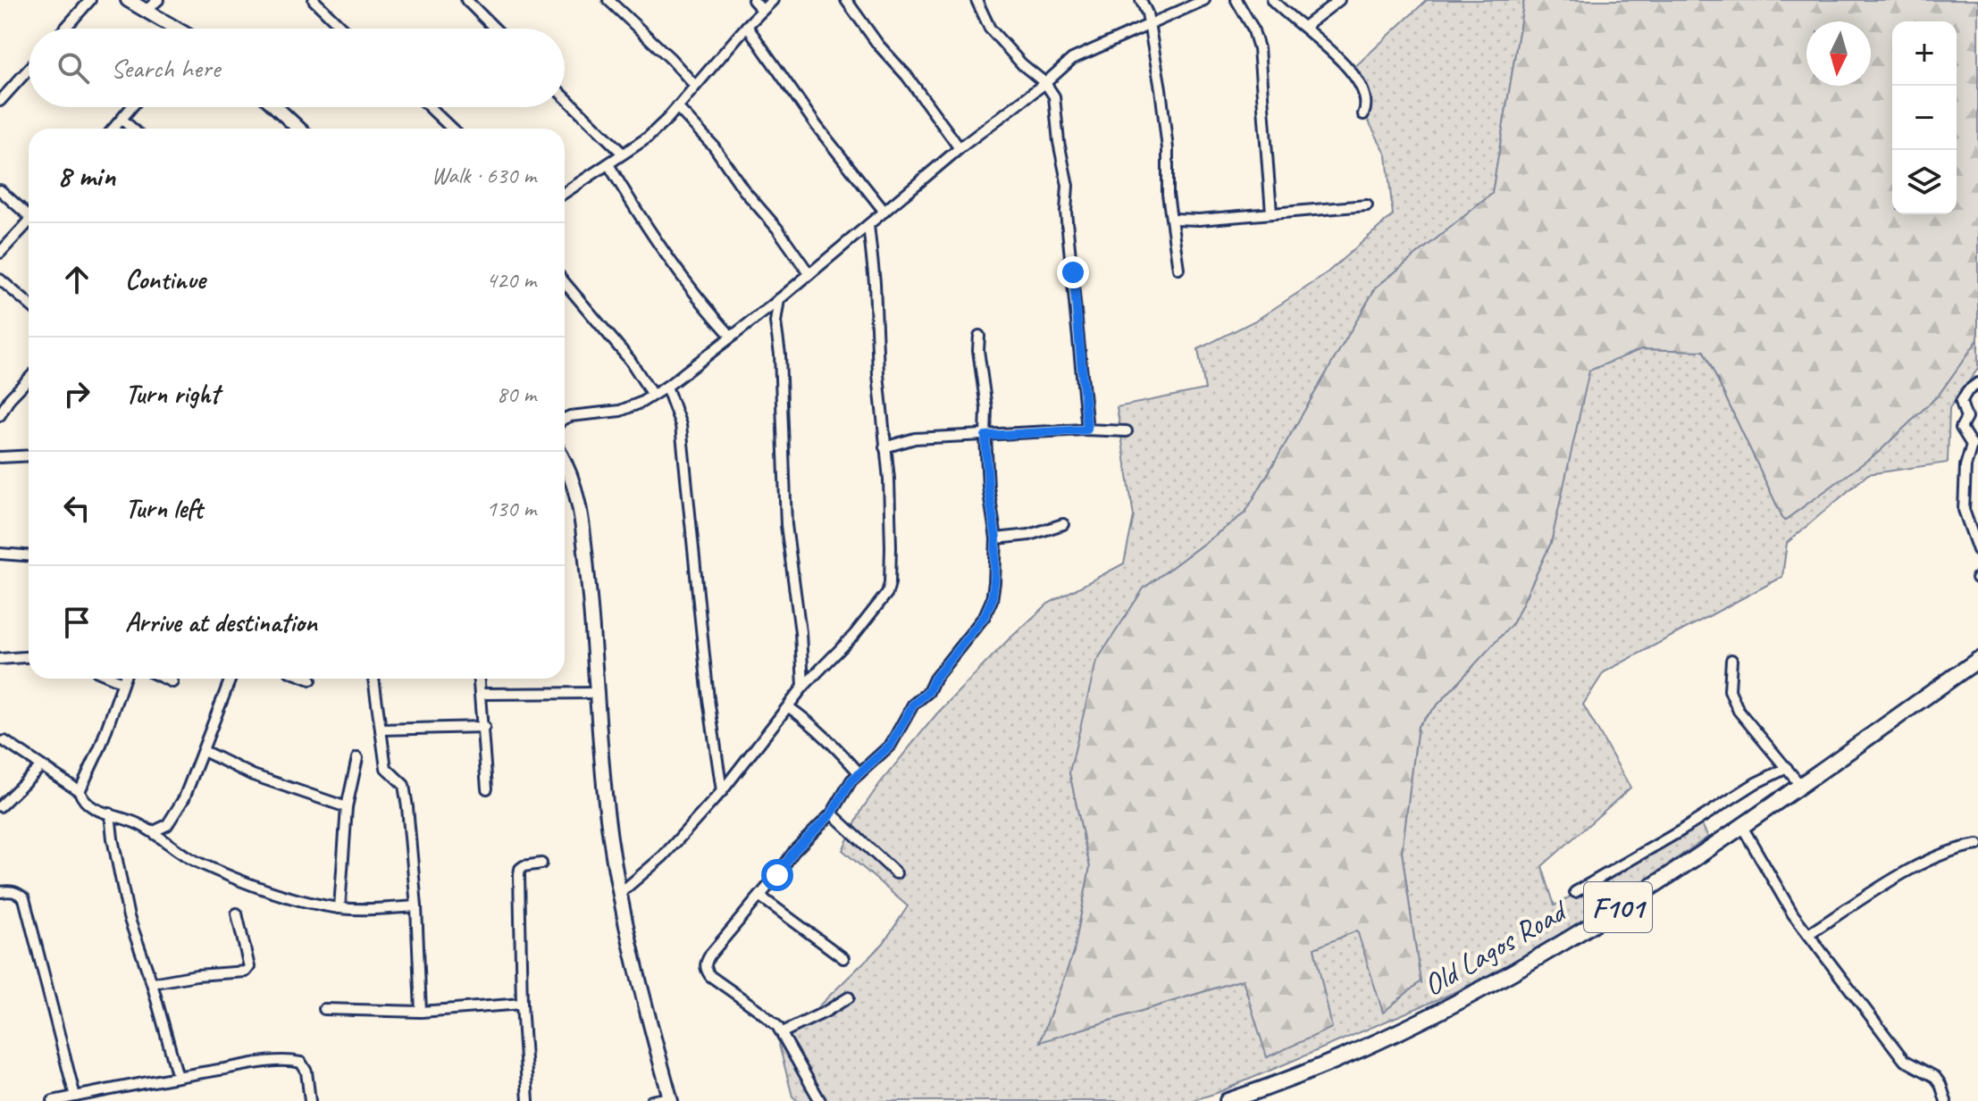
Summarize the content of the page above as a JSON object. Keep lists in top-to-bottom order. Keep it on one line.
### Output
{"streets":{"main road":["F101","Old Lagos Road"]},"north":"bottom","page":{"map_buttons":["+","−"],"search":"Search here","heading":["8 min","Walk · 630 m"],"list":[["Continue","420 m"],["Turn right","80 m"],["Turn left","130 m"],"Arrive at destination"]}}
